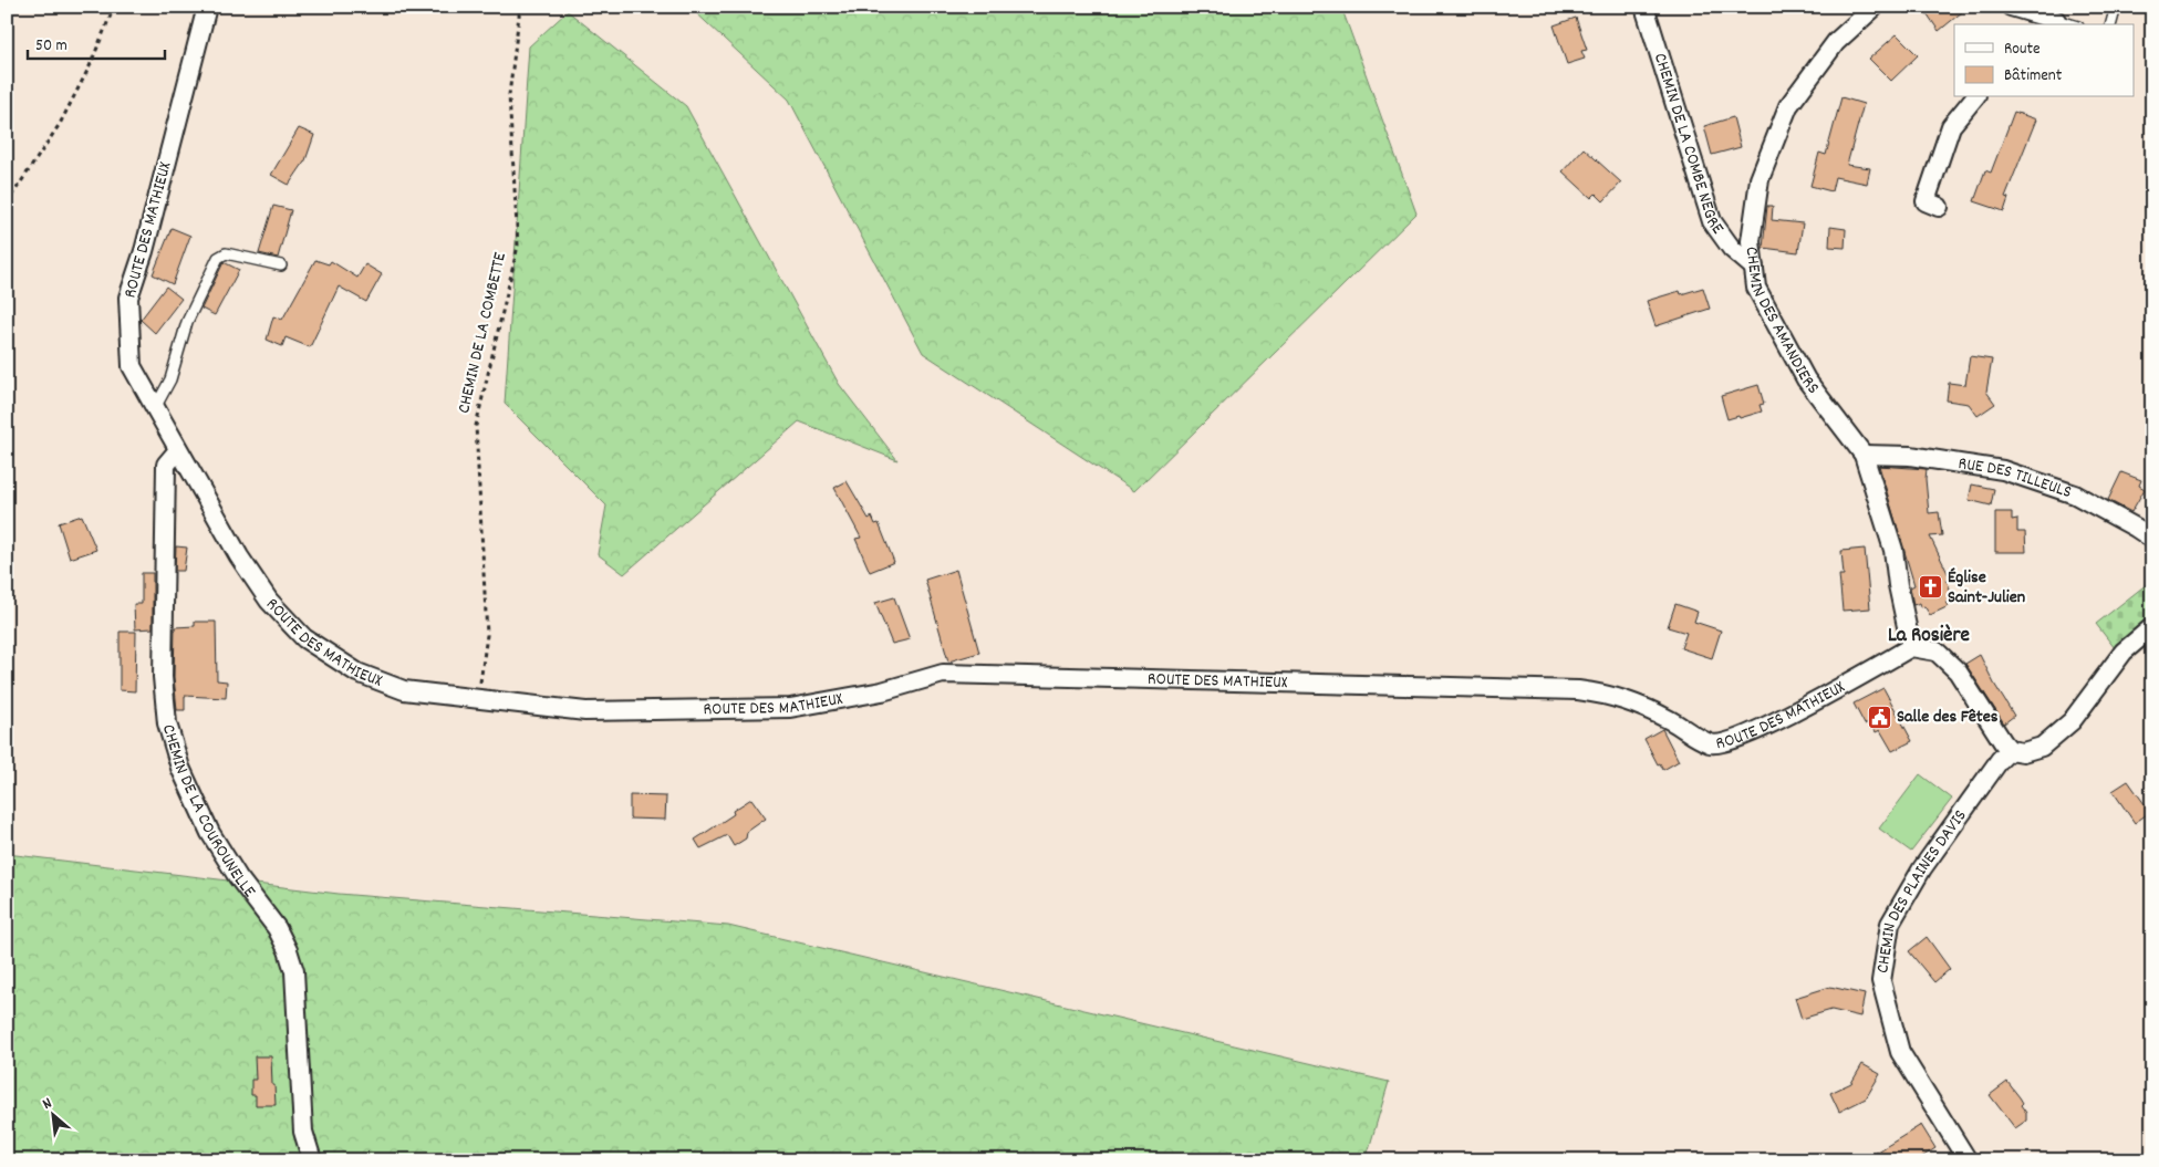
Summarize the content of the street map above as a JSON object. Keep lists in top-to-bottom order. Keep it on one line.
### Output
{"streets":{"street":["CHEMIN DE LA COMBE NEGRE","ROUTE DES MATHIEUX","CHEMIN DES AMANDIERS","RUE DES TILLEULS","CHEMIN DE LA COUROUNELLE","CHEMIN DES PLAINES DAVIS"],"path":["CHEMIN DE LA COMBETTE"]},"crossings":[["CHEMIN DE LA COMBE NEGRE","CHEMIN DES AMANDIERS"],["ROUTE DES MATHIEUX","CHEMIN DES AMANDIERS"],["ROUTE DES MATHIEUX","CHEMIN DE LA COMBETTE"],["ROUTE DES MATHIEUX","CHEMIN DE LA COUROUNELLE"],["CHEMIN DES AMANDIERS","RUE DES TILLEULS"]],"districts":["La Rosière"],"places":{"church":["Église Saint-Julien"],"public building":["Salle des Fêtes"]},"legend":["Route","Bâtiment"],"scale_bar":"50 m","north":"top left"}
